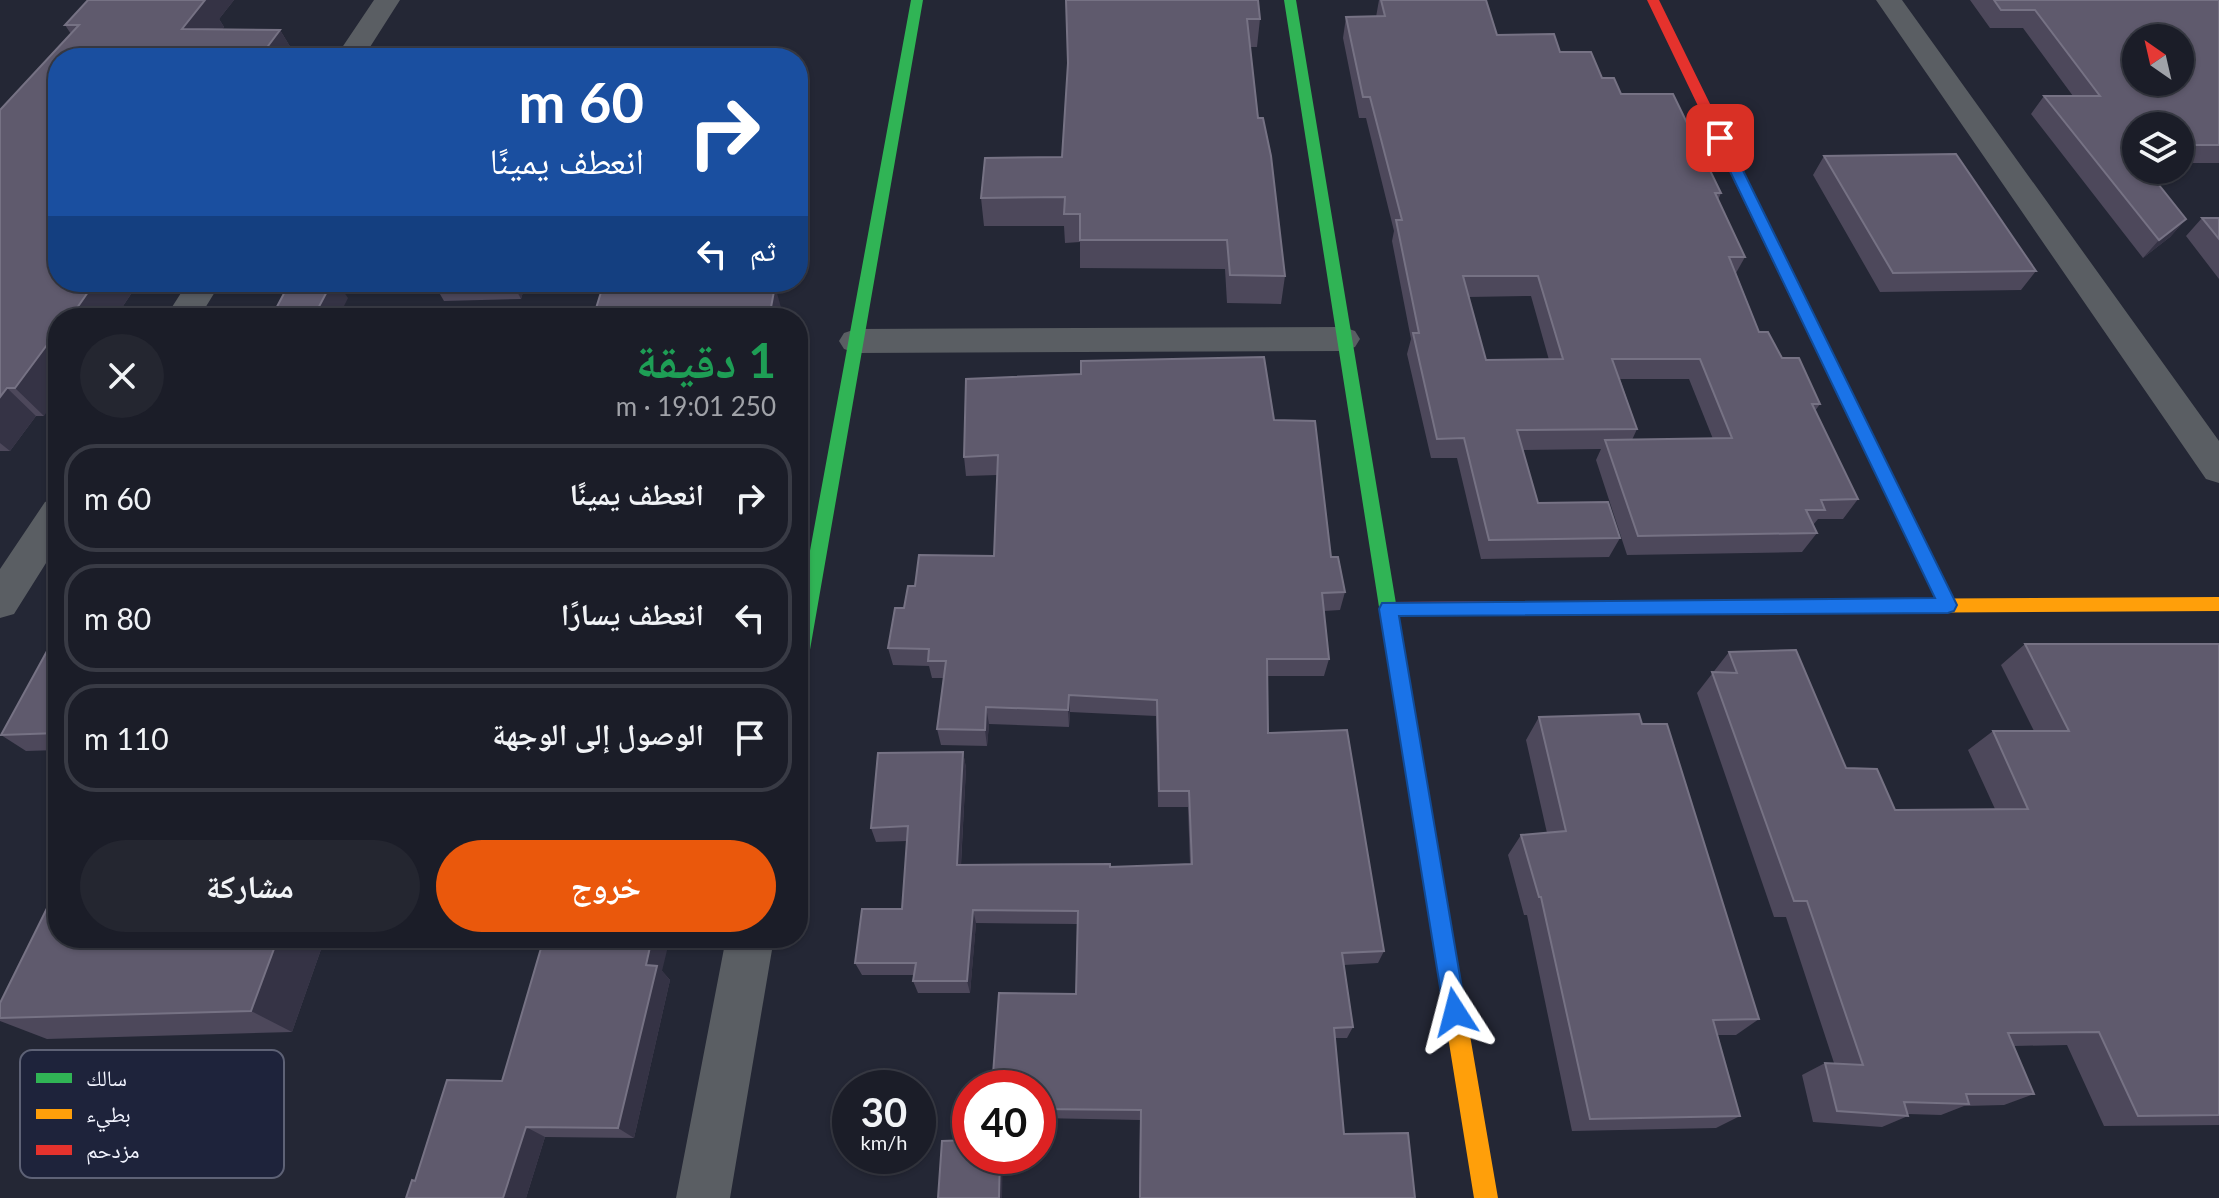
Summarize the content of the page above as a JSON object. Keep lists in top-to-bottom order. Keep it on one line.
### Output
{"legend":["سالك","بطيء","مزدحم"],"north":"top left","page":{"turn":["60 m","انعطف يمينًا"],"then":"ثم","heading":["1 دقيقة","250 m · 19:01"],"list":[{"name":"انعطف يمينًا","value":"60 m"},{"name":"انعطف يسارًا","value":"80 m"},{"name":"الوصول إلى الوجهة","value":"110 m"}],"buttons":["خروج","مشاركة"],"speed":"30 km/h","limit":"40"}}
